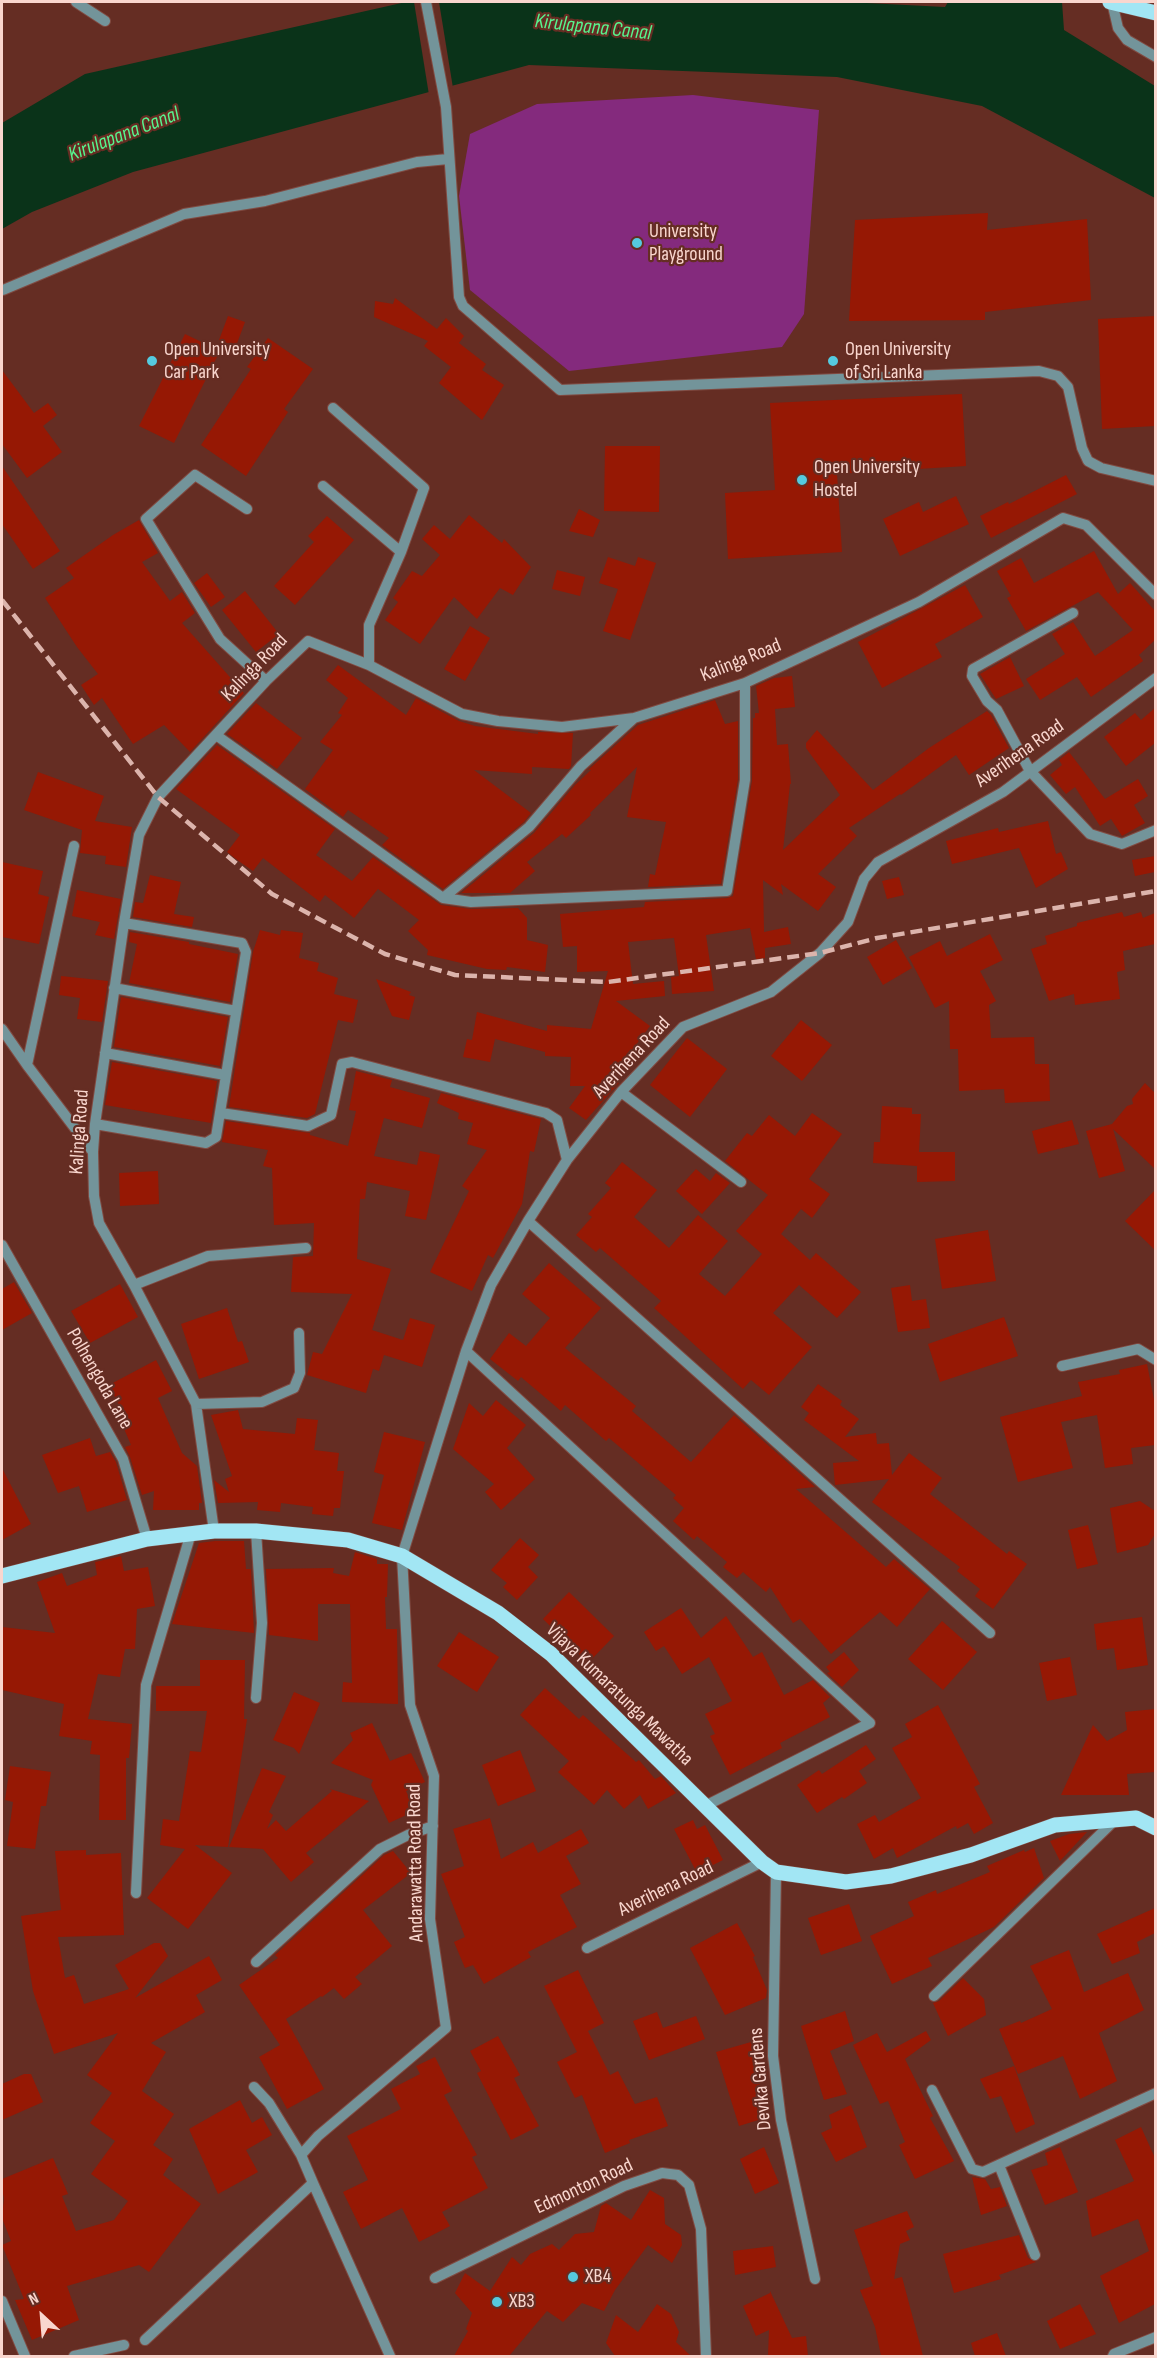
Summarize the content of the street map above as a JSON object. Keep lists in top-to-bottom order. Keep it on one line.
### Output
{"streets":{"main road":["Vijaya Kumaratunga Mawatha"],"street":["Kalinga Road","Averihena Road","Polhengoda Lane","Andarawatta Road Road","Devika Gardens","Edmonton Road"]},"crossings":[["Kalinga Road","Vijaya Kumaratunga Mawatha"],["Averihena Road","Vijaya Kumaratunga Mawatha"],["Averihena Road","Andarawatta Road Road"],["Polhengoda Lane","Vijaya Kumaratunga Mawatha"],["Vijaya Kumaratunga Mawatha","Andarawatta Road Road"],["Vijaya Kumaratunga Mawatha","Devika Gardens"]],"water":["Kirulapana Canal"],"places":["University Playground","Open University Car Park","Open University of Sri Lanka","Open University Hostel","XB4","XB3"],"north":"top left"}
